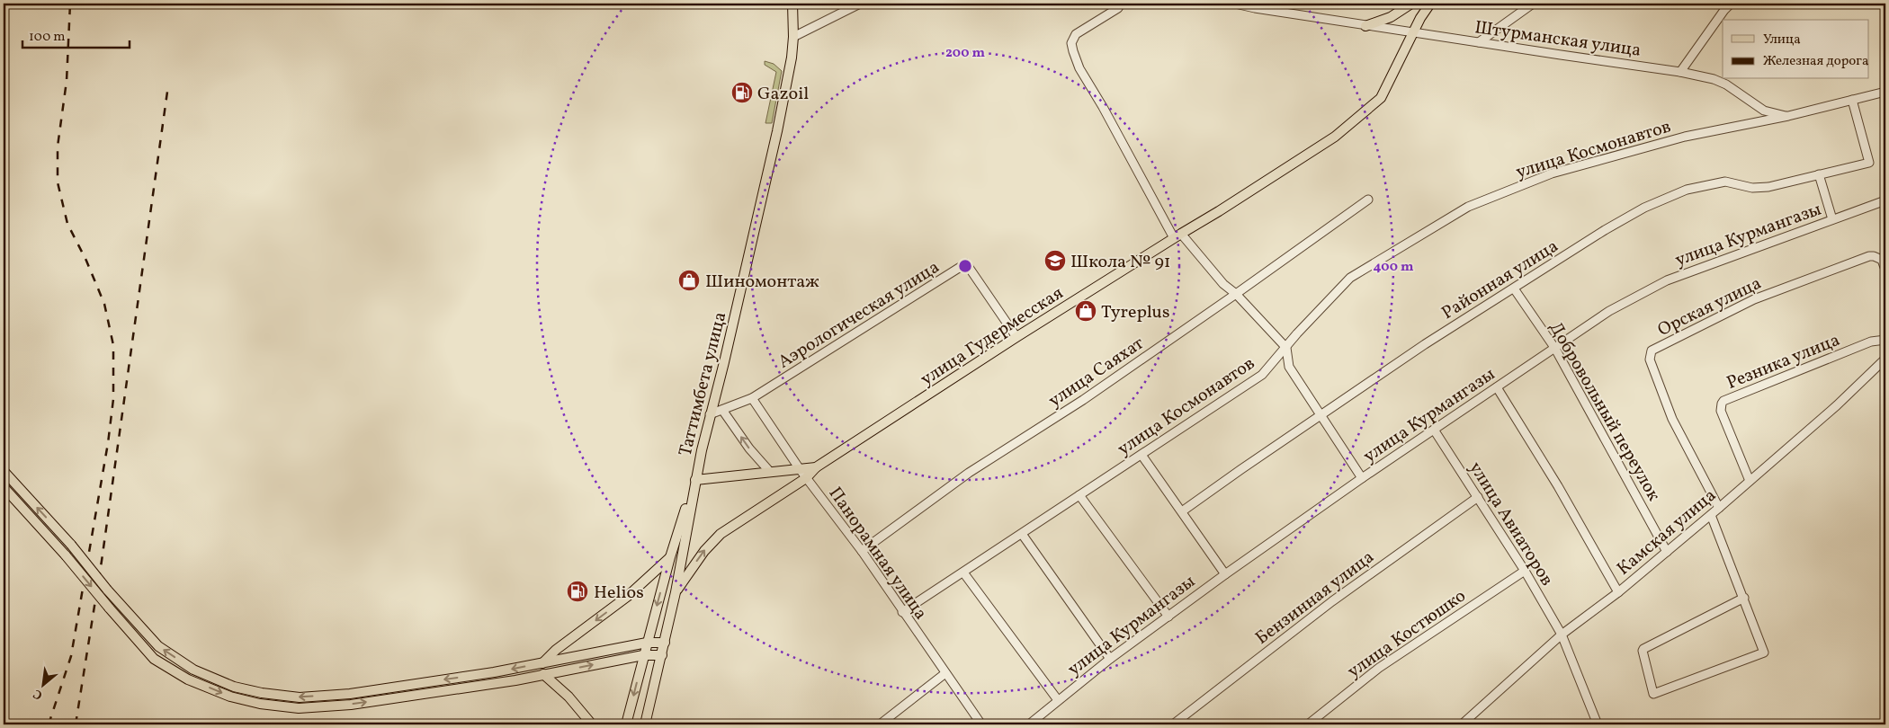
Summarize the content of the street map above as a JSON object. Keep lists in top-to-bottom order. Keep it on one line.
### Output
{"streets":{"main road":["улица Гудермесская","Таттимбета улица"],"street":["Штурманская улица","улица Космонавтов","улица Курмангазы","Районная улица","Орская улица","Аэрологическая улица","Резника улица","улица Саяхат","Добровольный переулок","улица Авиаторов","Камская улица","Панорамная улица","Бензинная улица","улица Костюшко"]},"crossings":[["Штурманская улица","улица Космонавтов"],["Штурманская улица","улица Гудермесская"],["улица Космонавтов","Районная улица"],["улица Космонавтов","Панорамная улица"],["улица Курмангазы","Добровольный переулок"],["улица Курмангазы","улица Авиаторов"],["Районная улица","Добровольный переулок"],["Орская улица","Камская улица"],["Аэрологическая улица","улица Гудермесская"],["Аэрологическая улица","Таттимбета улица"],["Аэрологическая улица","Панорамная улица"],["улица Гудермесская","Таттимбета улица"],["улица Гудермесская","Панорамная улица"],["Резника улица","Камская улица"],["улица Саяхат","Панорамная улица"],["Добровольный переулок","Камская улица"],["улица Авиаторов","Камская улица"],["улица Авиаторов","Бензинная улица"],["улица Авиаторов","улица Костюшко"]],"places":{"fuel station":["Gazoil","Helios"],"school or university":["Школа № 91"],"shop":["Шиномонтаж","Tyreplus"]},"legend":["Улица","Железная дорога"],"scale_bar":"100 m","north":"bottom left","rings":["200 m","400 m"]}
